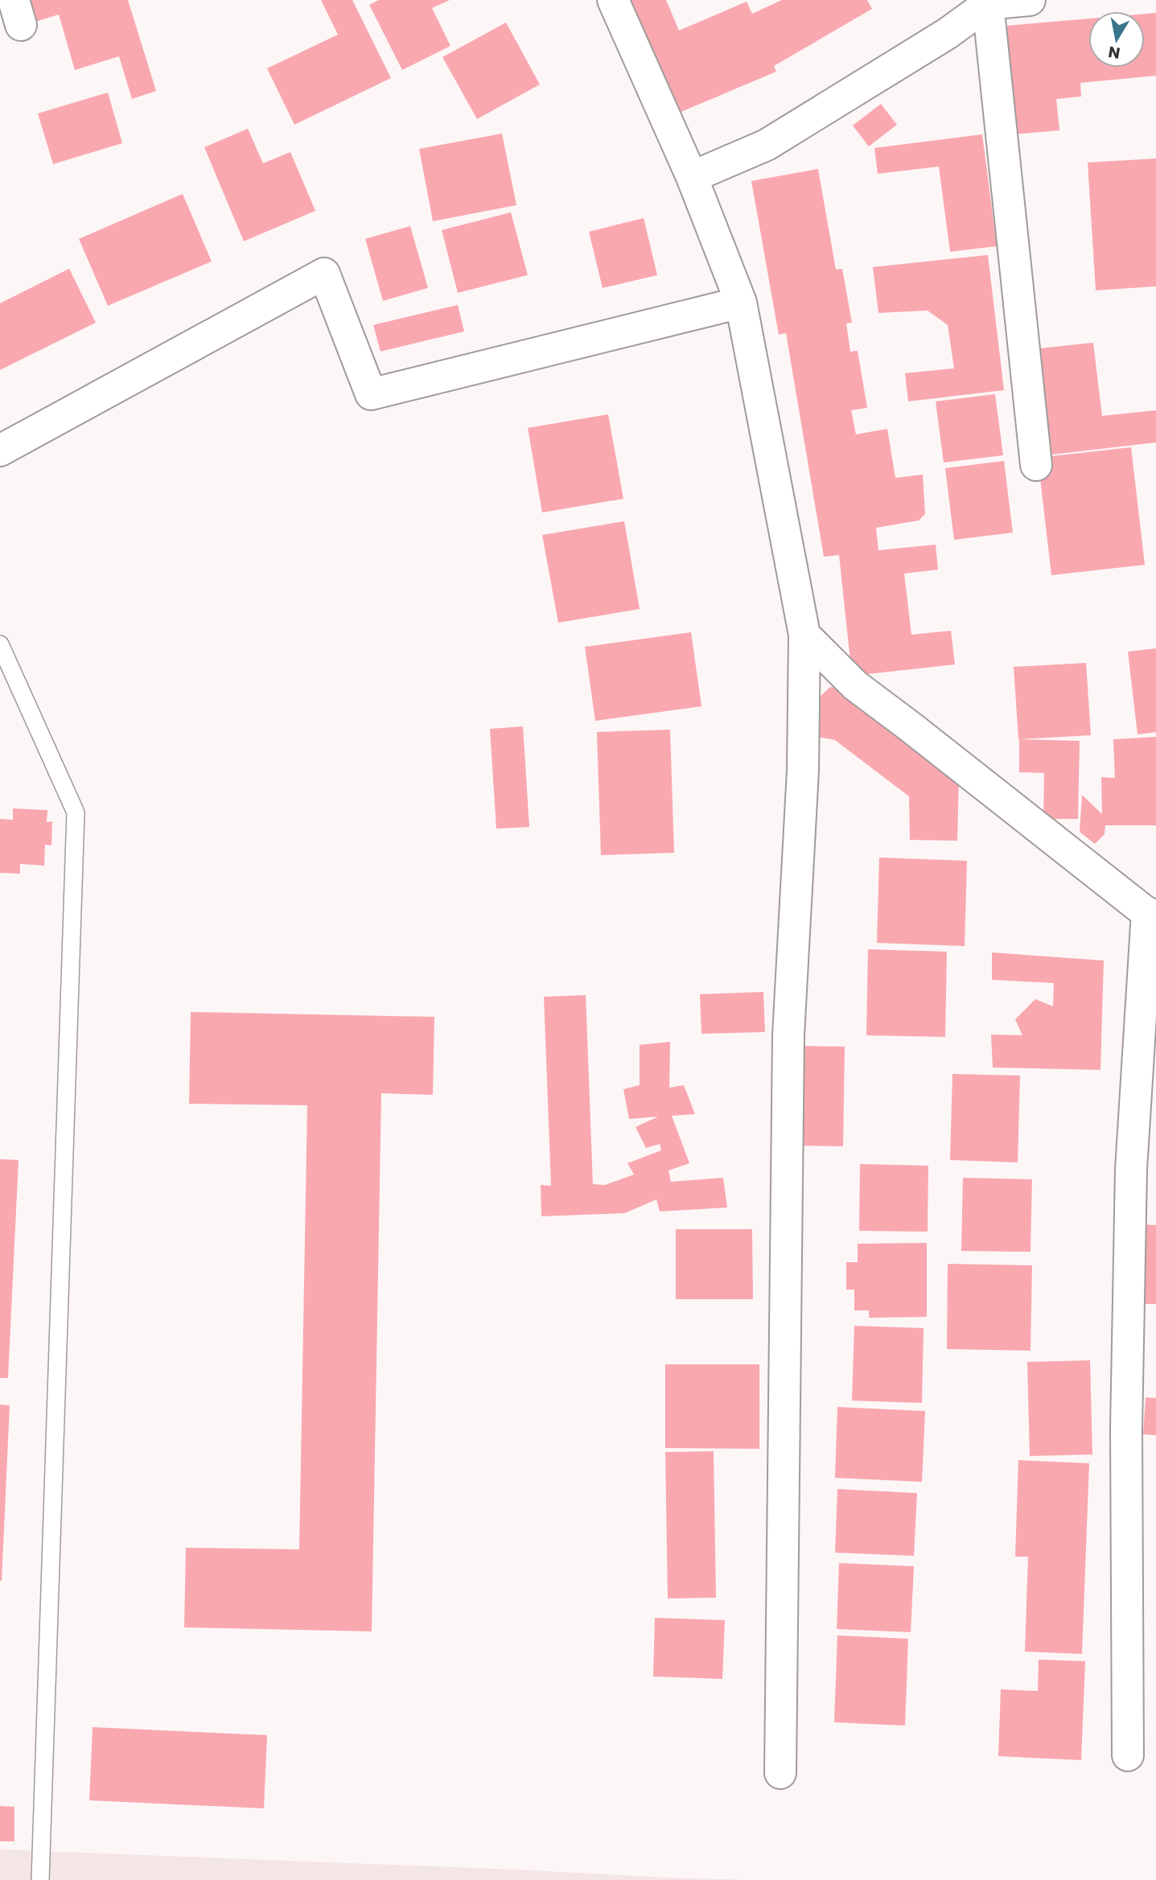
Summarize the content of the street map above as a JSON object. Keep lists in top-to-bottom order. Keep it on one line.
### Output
{"north":"bottom"}
